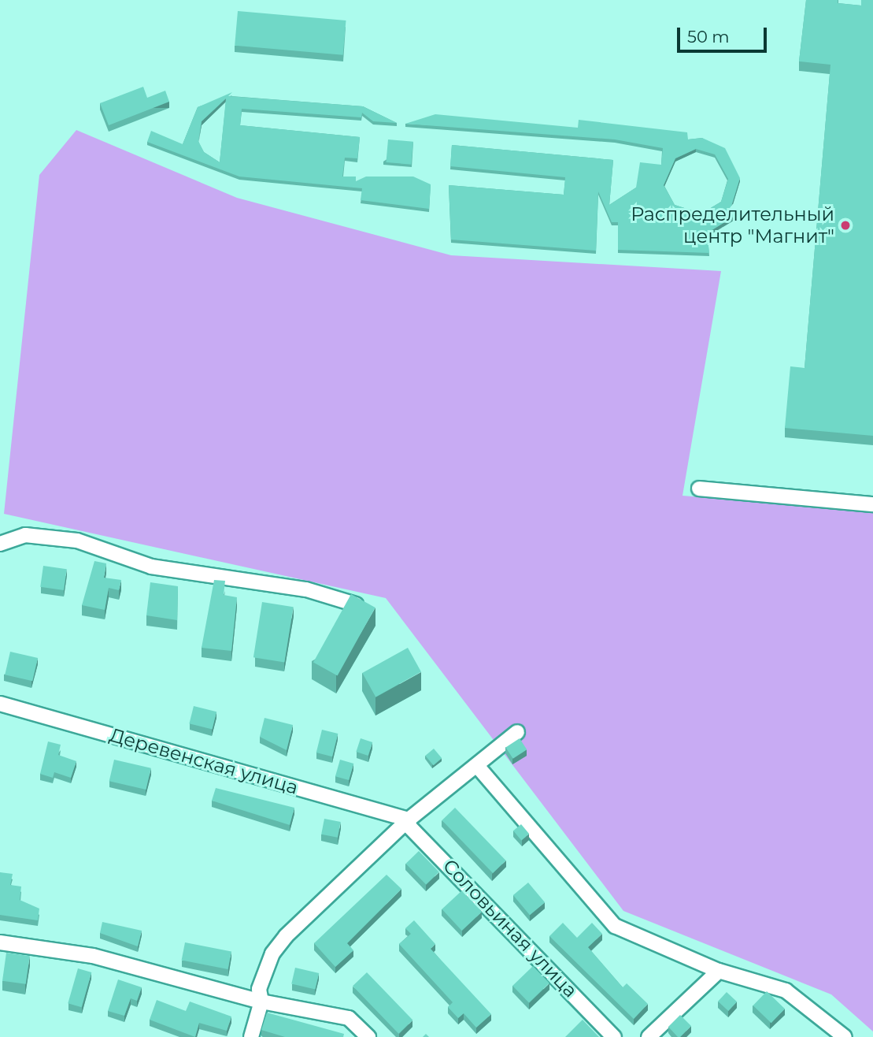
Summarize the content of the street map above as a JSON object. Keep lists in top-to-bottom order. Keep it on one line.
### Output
{"streets":{"street":["Деревенская улица","Соловьиная улица"]},"crossings":[["Деревенская улица","Соловьиная улица"]],"places":["Распределительный центр \"Магнит\""],"scale_bar":"50 m"}
